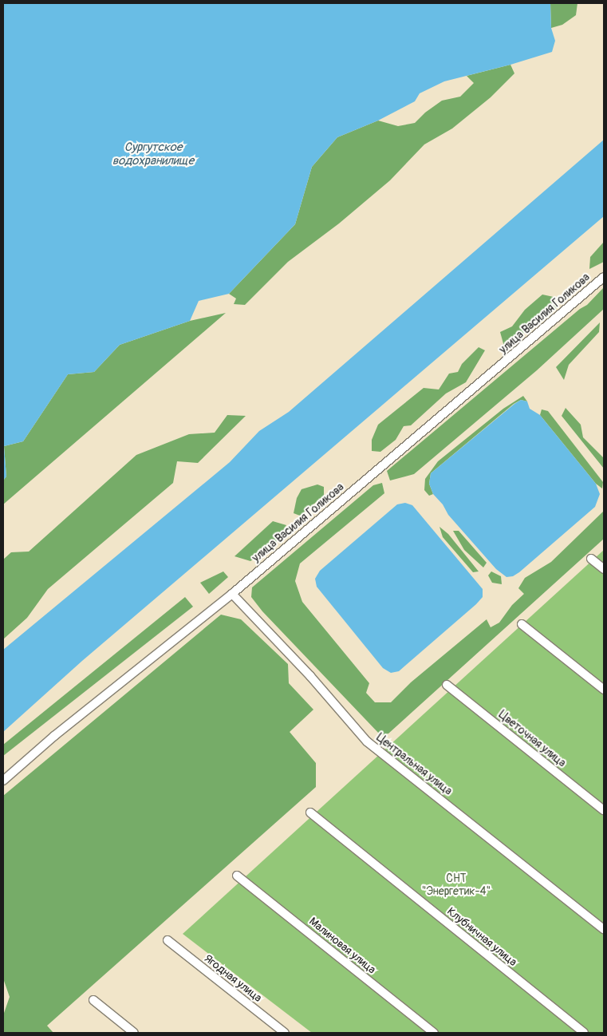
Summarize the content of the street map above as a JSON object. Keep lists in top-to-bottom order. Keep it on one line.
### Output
{"streets":{"street":["улица Василия Голикова","Цветочная улица","Центральная улица","Клубничная улица","Малиновая улица","Ягодная улица"]},"crossings":[["улица Василия Голикова","Центральная улица"]],"water":["Сургутское водохранилище"],"parks":["СНТ \"Энергетик-4\""]}
